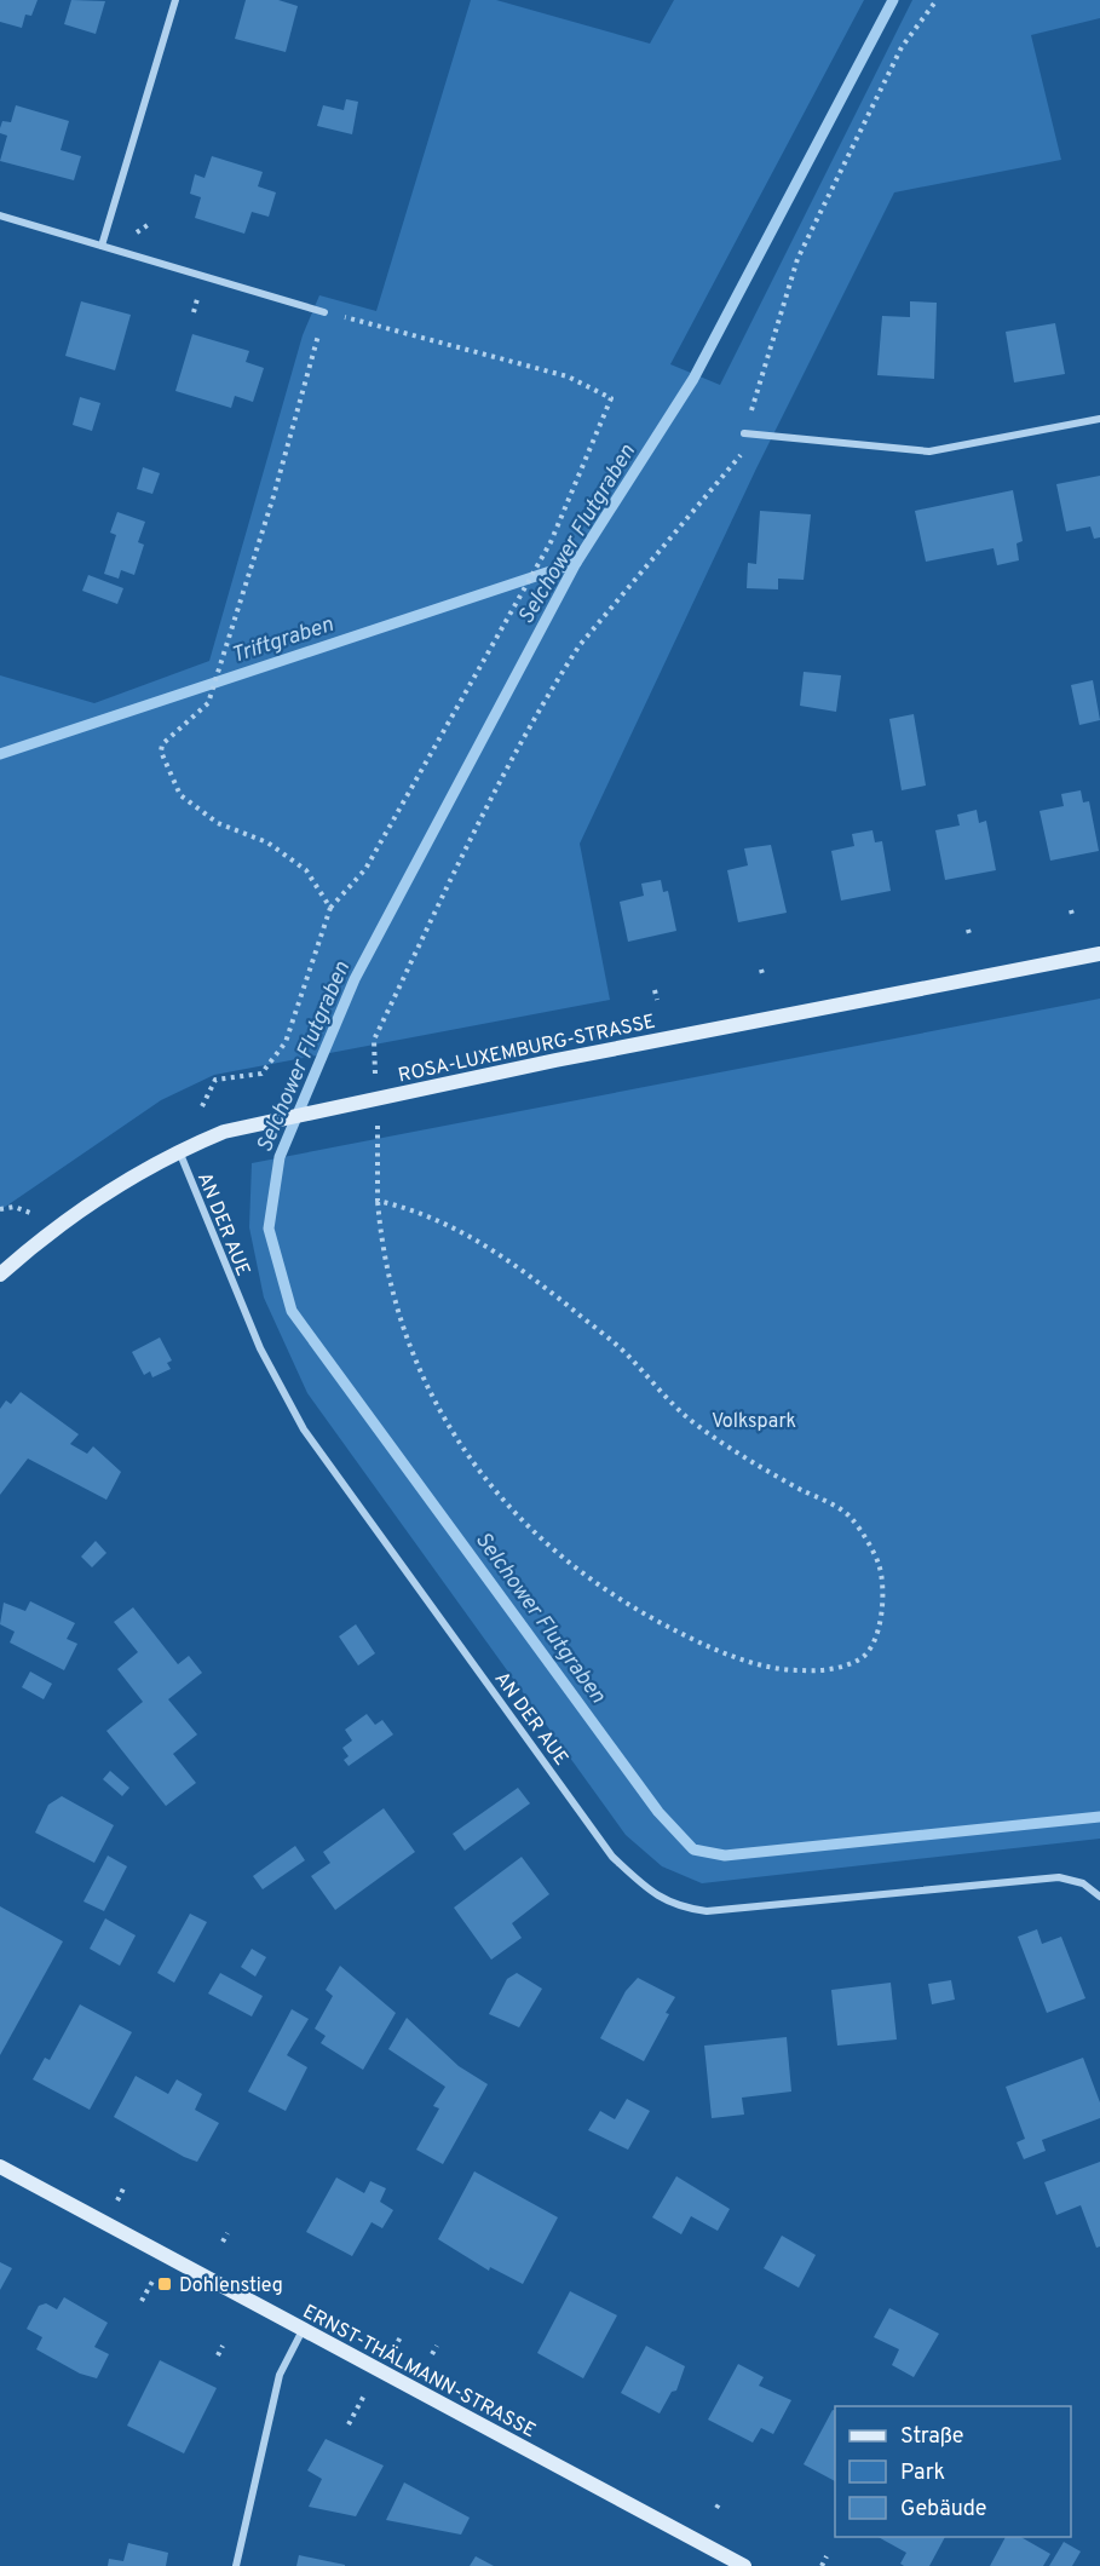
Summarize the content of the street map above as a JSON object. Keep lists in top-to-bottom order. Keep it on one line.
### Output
{"streets":{"street":["ROSA-LUXEMBURG-STRASSE","AN DER AUE","ERNST-THÄLMANN-STRASSE"]},"crossings":[["ROSA-LUXEMBURG-STRASSE","AN DER AUE"]],"water":["Selchower Flutgraben","Triftgraben"],"parks":["Volkspark"],"places":{"transit":["Dohlenstieg"]},"legend":["Straße","Park","Gebäude"]}
